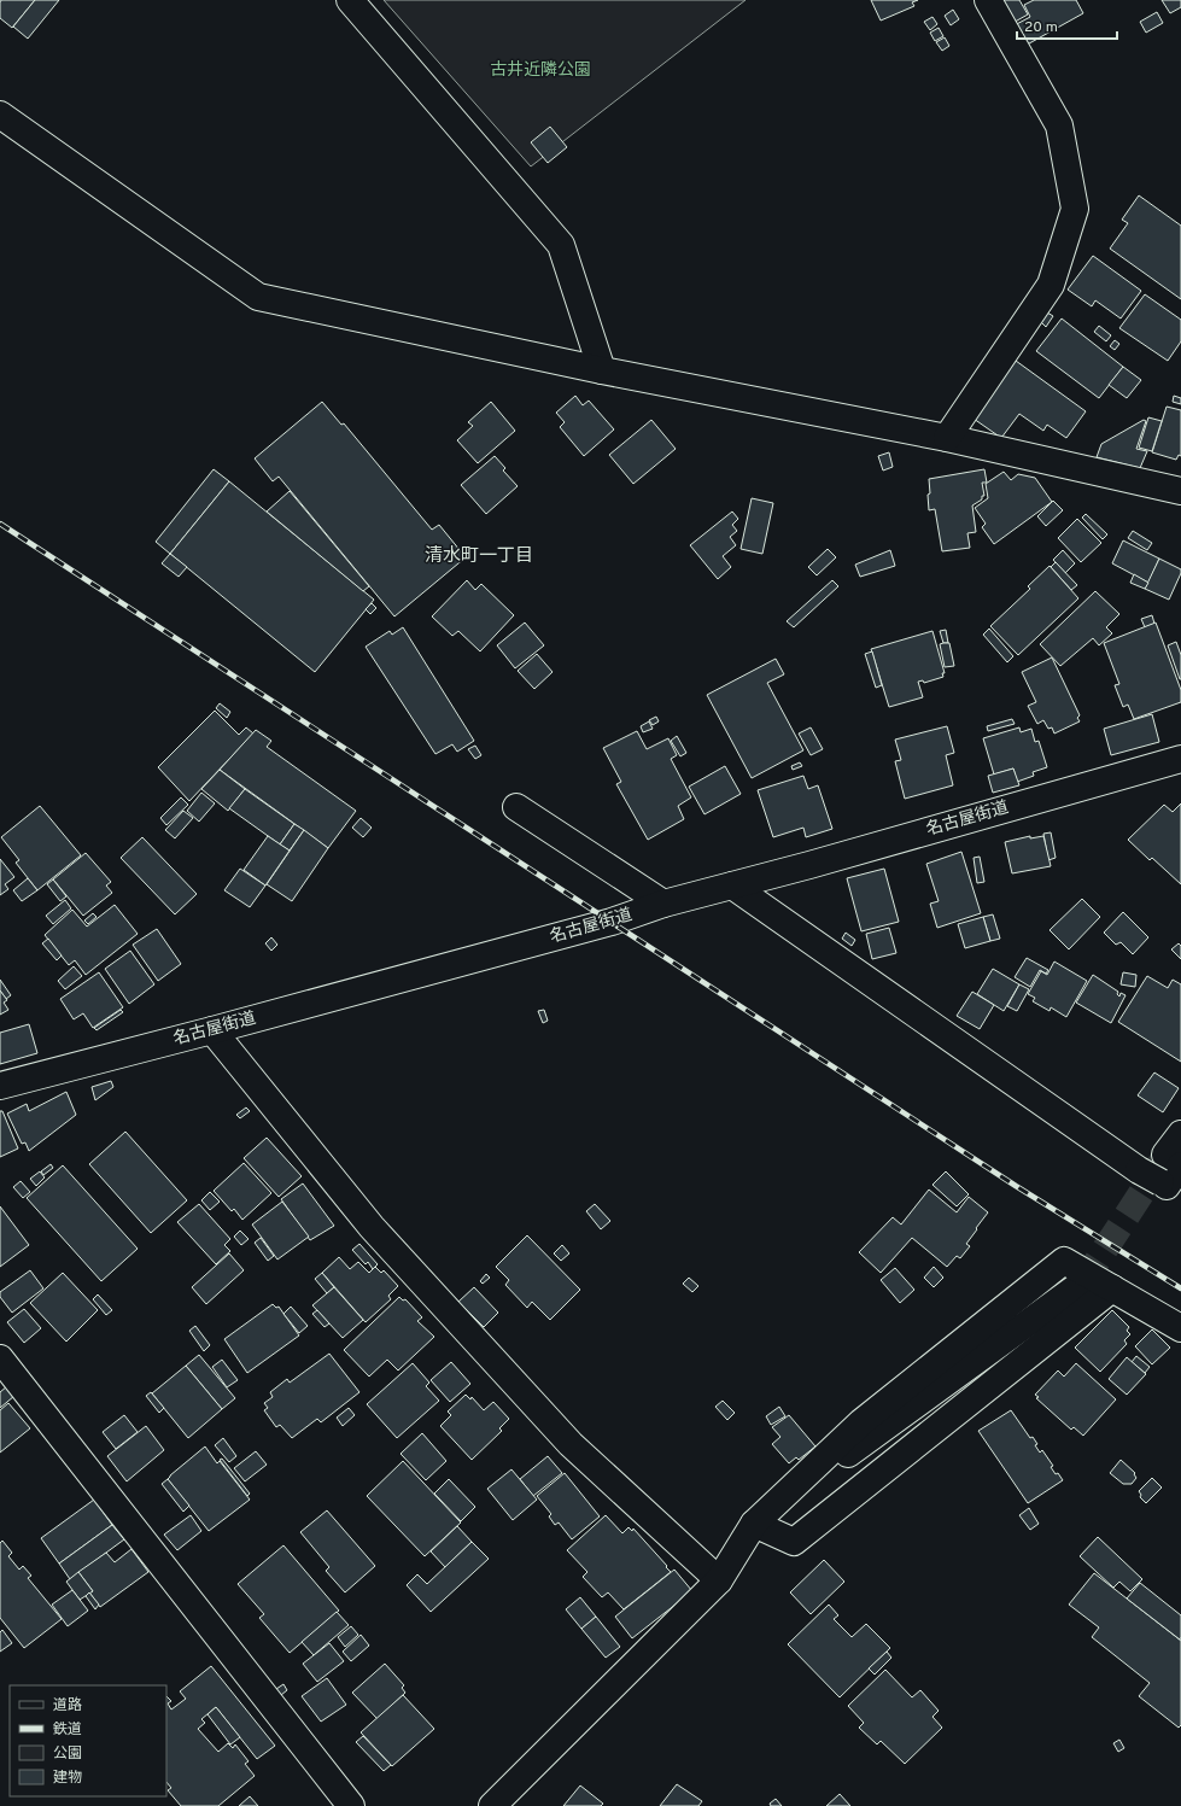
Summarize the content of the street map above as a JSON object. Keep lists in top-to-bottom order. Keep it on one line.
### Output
{"streets":{"street":["名古屋街道"]},"districts":["清水町一丁目"],"parks":["古井近隣公園"],"legend":["道路","鉄道","公園","建物"],"scale_bar":"20 m"}
